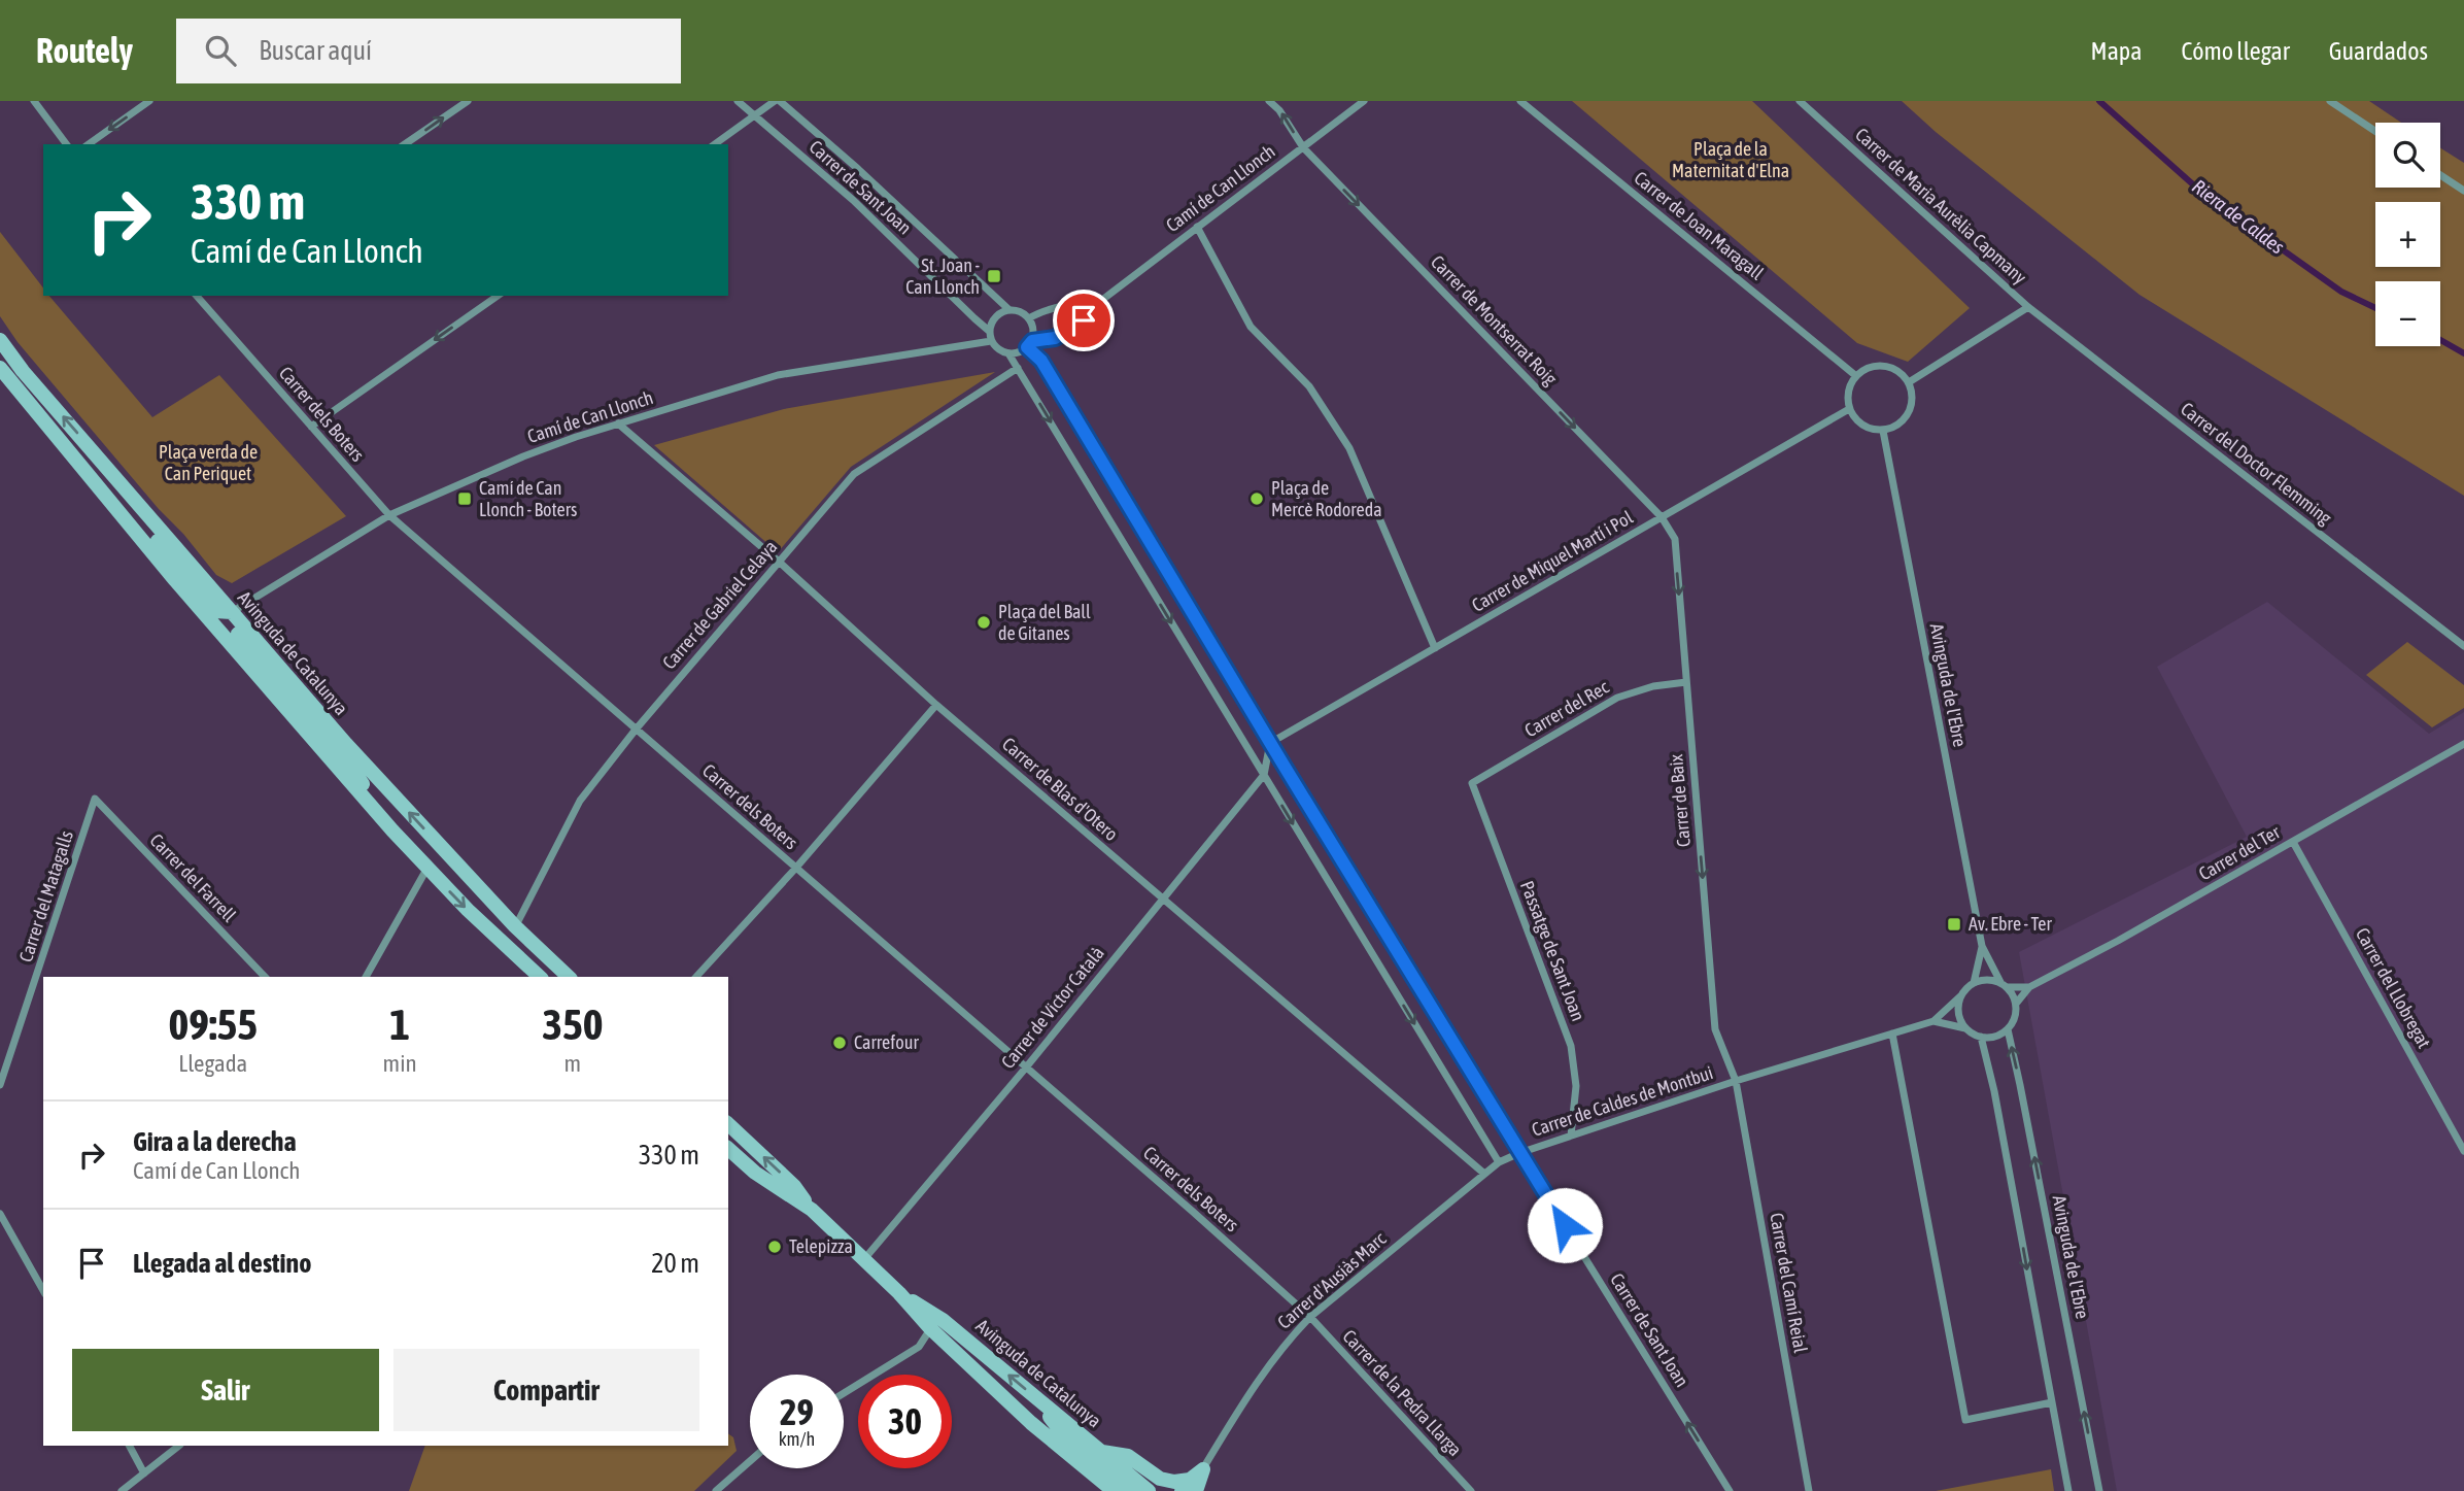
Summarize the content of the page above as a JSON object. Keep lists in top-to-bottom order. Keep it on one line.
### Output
{"streets":{"street":["Carrer de Sant Joan","Camí de Can Llonch","Carrer de Maria Aurèlia Capmany","Carrer de Joan Maragall","Carrer de Montserrat Roig","Carrer dels Boters","Carrer del Doctor Flemming","Carrer de Miquel Martí i Pol","Carrer de Gabriel Celaya","Avinguda de Catalunya","Avinguda de l'Ebre","Carrer del Rec","Carrer de Blas d'Otero","Carrer de Baix","Carrer del Ter","Carrer del Farrell","Carrer del Matagalls","Passatge de Sant Joan","Carrer del Llobregat","Carrer de Victor Català","Carrer de Caldes de Montbui","Carrer d'Ausiàs Marc","Carrer del Camí Reial","Carrer de la Pedra Llarga"]},"crossings":[["Carrer de Sant Joan","Camí de Can Llonch"],["Carrer de Sant Joan","Carrer de Miquel Martí i Pol"],["Carrer de Sant Joan","Carrer de Caldes de Montbui"],["Carrer de Sant Joan","Carrer d'Ausiàs Marc"],["Camí de Can Llonch","Carrer de Montserrat Roig"],["Camí de Can Llonch","Carrer dels Boters"],["Camí de Can Llonch","Avinguda de Catalunya"],["Camí de Can Llonch","Carrer de Blas d'Otero"],["Carrer de Maria Aurèlia Capmany","Carrer del Doctor Flemming"],["Carrer de Joan Maragall","Carrer de Miquel Martí i Pol"],["Carrer de Joan Maragall","Avinguda de l'Ebre"],["Carrer de Montserrat Roig","Carrer de Miquel Martí i Pol"],["Carrer de Montserrat Roig","Carrer de Baix"],["Carrer dels Boters","Carrer de Gabriel Celaya"],["Carrer dels Boters","Carrer de Victor Català"],["Carrer dels Boters","Carrer d'Ausiàs Marc"],["Carrer dels Boters","Carrer de la Pedra Llarga"],["Carrer de Miquel Martí i Pol","Avinguda de l'Ebre"],["Carrer de Miquel Martí i Pol","Carrer de Baix"],["Carrer de Gabriel Celaya","Avinguda de Catalunya"],["Carrer de Gabriel Celaya","Carrer de Blas d'Otero"],["Avinguda de Catalunya","Carrer de Victor Català"],["Avinguda de l'Ebre","Carrer del Ter"],["Carrer del Rec","Carrer de Baix"],["Carrer del Rec","Passatge de Sant Joan"],["Carrer de Blas d'Otero","Carrer de Victor Català"],["Carrer de Blas d'Otero","Carrer d'Ausiàs Marc"],["Carrer de Baix","Carrer de Caldes de Montbui"],["Carrer de Baix","Carrer del Camí Reial"],["Carrer del Ter","Carrer del Llobregat"],["Carrer del Farrell","Carrer del Matagalls"],["Passatge de Sant Joan","Carrer de Caldes de Montbui"],["Carrer de Caldes de Montbui","Carrer d'Ausiàs Marc"],["Carrer de Caldes de Montbui","Carrer del Camí Reial"],["Carrer d'Ausiàs Marc","Carrer de la Pedra Llarga"]],"one_way":["Carrer de Baix"],"water":["Riera de Caldes"],"parks":["Plaça de la Maternitat d'Elna","Plaça verda de Can Periquet"],"places":{"transit":["St. Joan - Can Llonch","Camí de Can Llonch - Boters","Av. Ebre - Ter"],"other":["Plaça de Mercè Rodoreda","Plaça del Ball de Gitanes","Carrefour","Telepizza"]},"page":{"header":"Routely","search":"Buscar aquí","nav":["Mapa","Cómo llegar","Guardados"],"map_buttons":["+","−"],"turn":["330 m","Camí de Can Llonch"],"eta":["09:55","Llegada","1","min","350","m"],"list":[{"name":"Gira a la derecha","note":"Camí de Can Llonch","value":"330 m"},{"name":"Llegada al destino","value":"20 m"}],"buttons":["Salir","Compartir"],"speed":"29 km/h","limit":"30"}}
